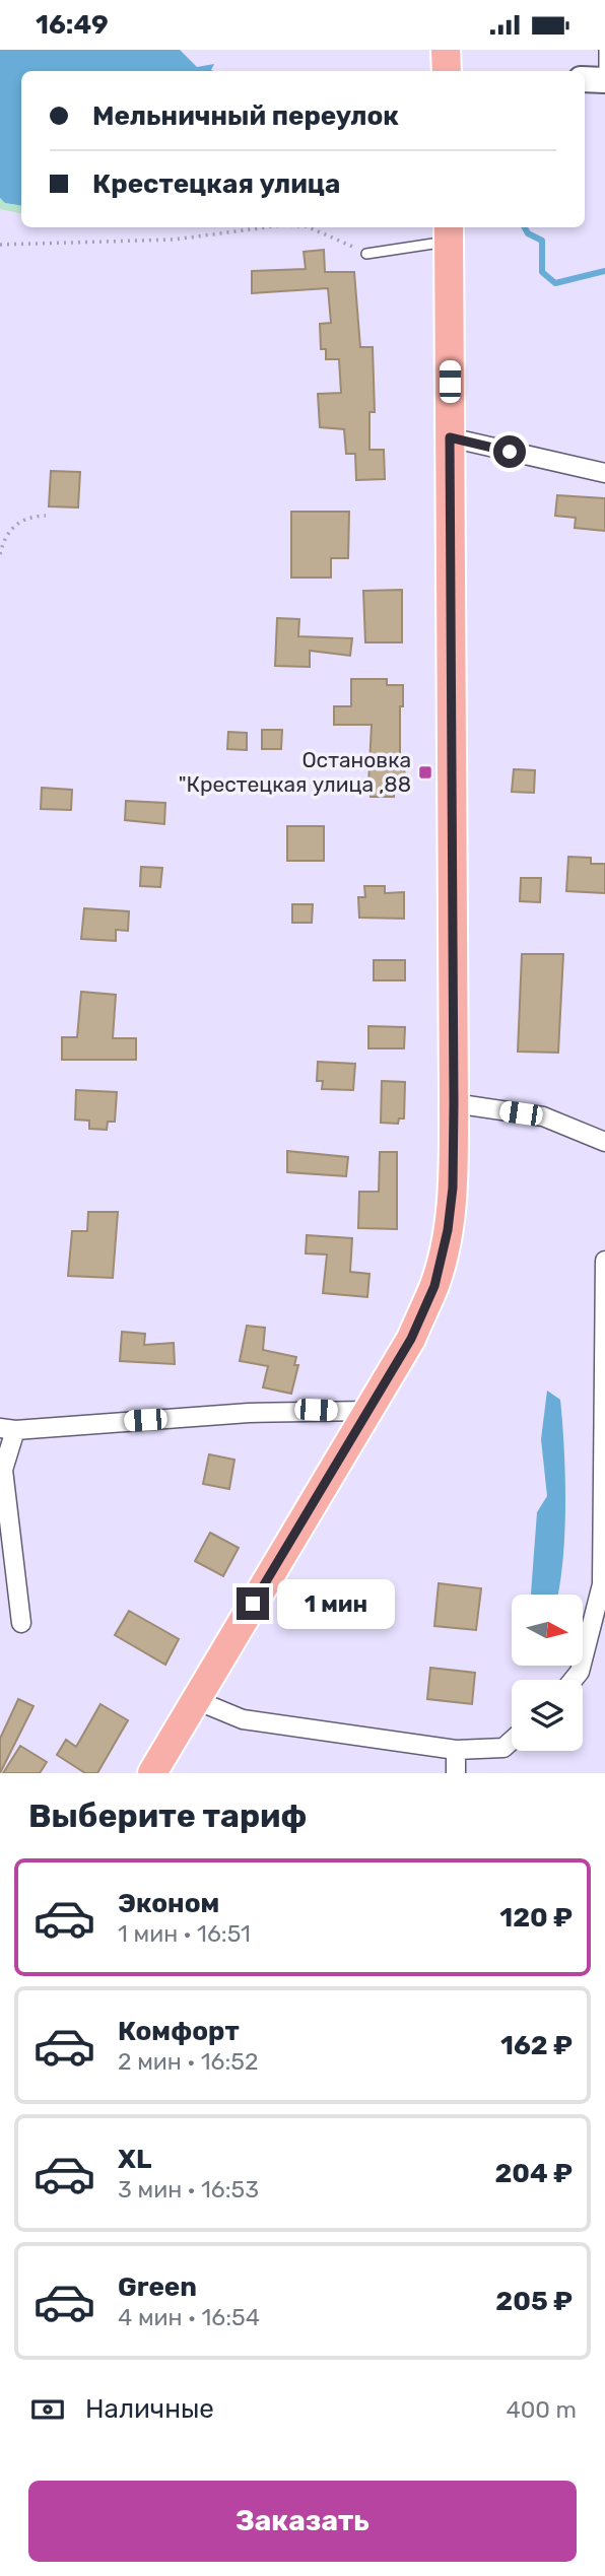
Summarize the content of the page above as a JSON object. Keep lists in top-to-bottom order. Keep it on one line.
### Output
{"places":{"transit":["Остановка \"Крестецкая улица ,88"]},"north":"right","page":{"status":"16:49","banner":["Мельничный переулок","Крестецкая улица"],"bubble":"1 мин","heading":"Выберите тариф","list":[{"name":"Эконом","note":"1 мин · 16:51","value":"120 ₽"},{"name":"Комфорт","note":"2 мин · 16:52","value":"162 ₽"},{"name":"XL","note":"3 мин · 16:53","value":"204 ₽"},{"name":"Green","note":"4 мин · 16:54","value":"205 ₽"}],"pay":["Наличные","400 m"],"buttons":"Заказать"}}
